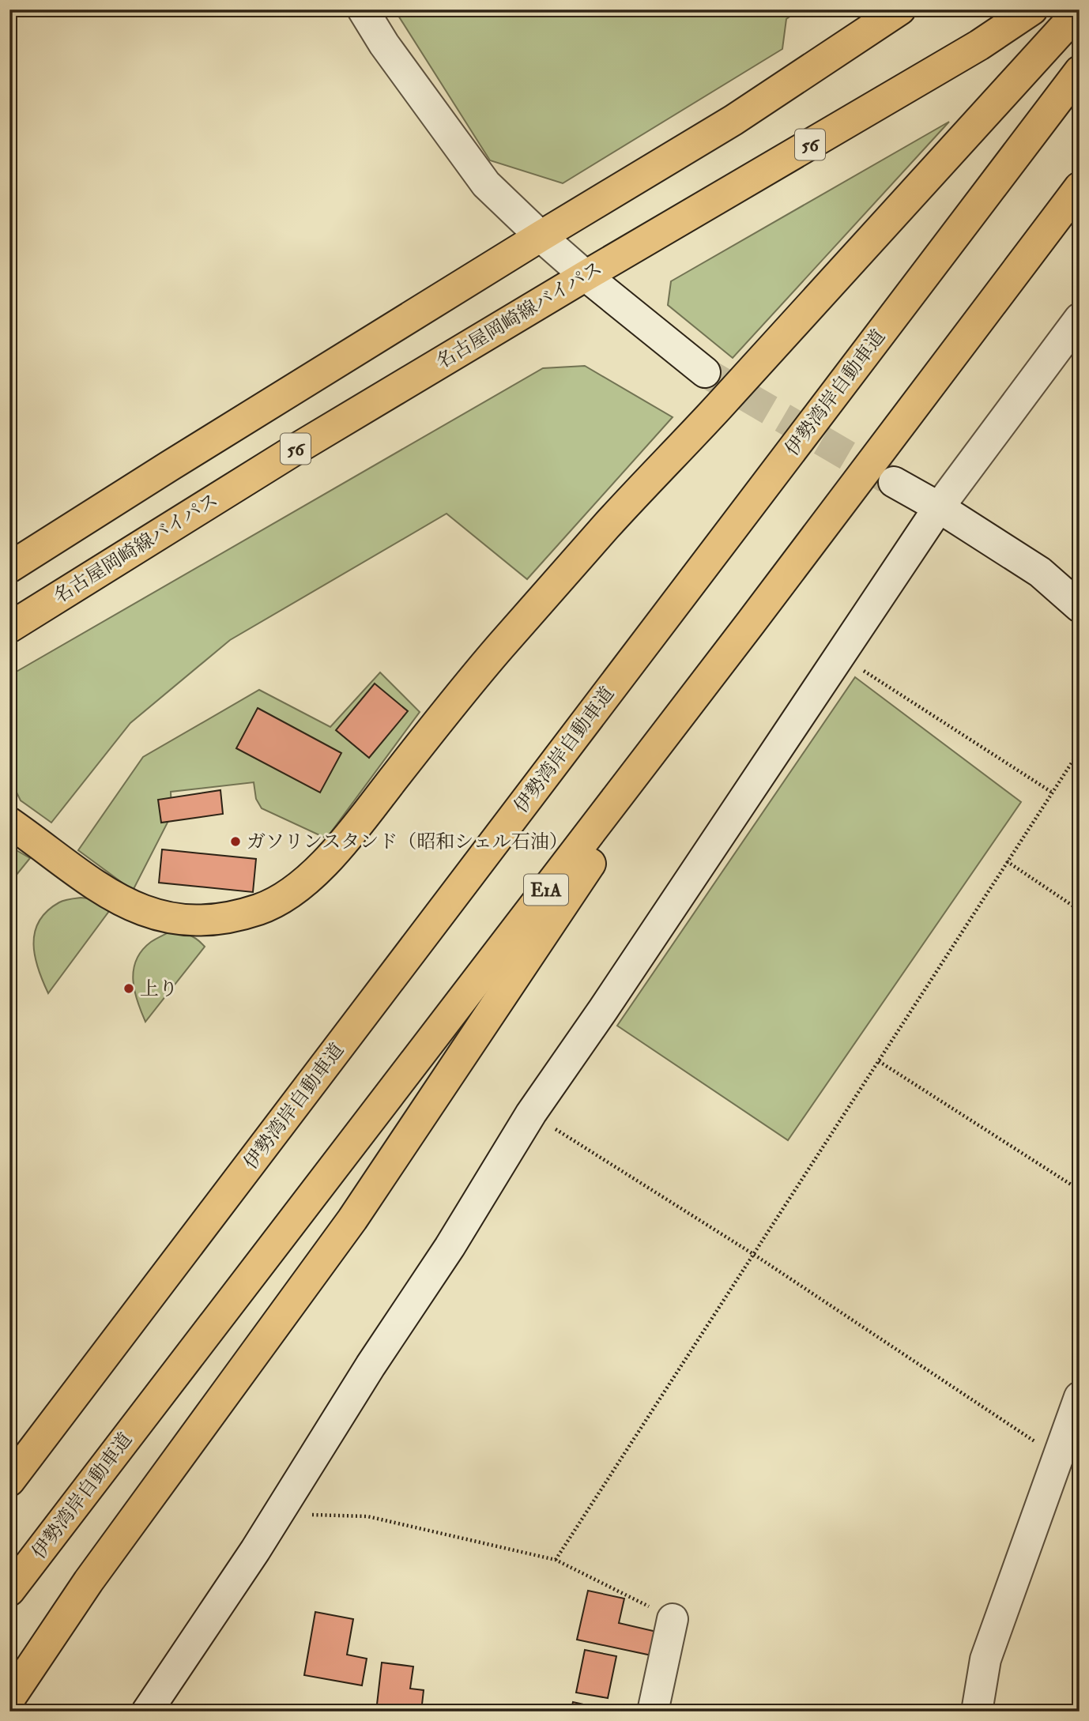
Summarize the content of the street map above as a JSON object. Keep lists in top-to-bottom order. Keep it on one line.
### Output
{"streets":{"main road":["56","名古屋岡崎線バイパス","伊勢湾岸自動車道","E1A"]},"places":["ガソリンスタンド（昭和シェル石油）","上り"]}
